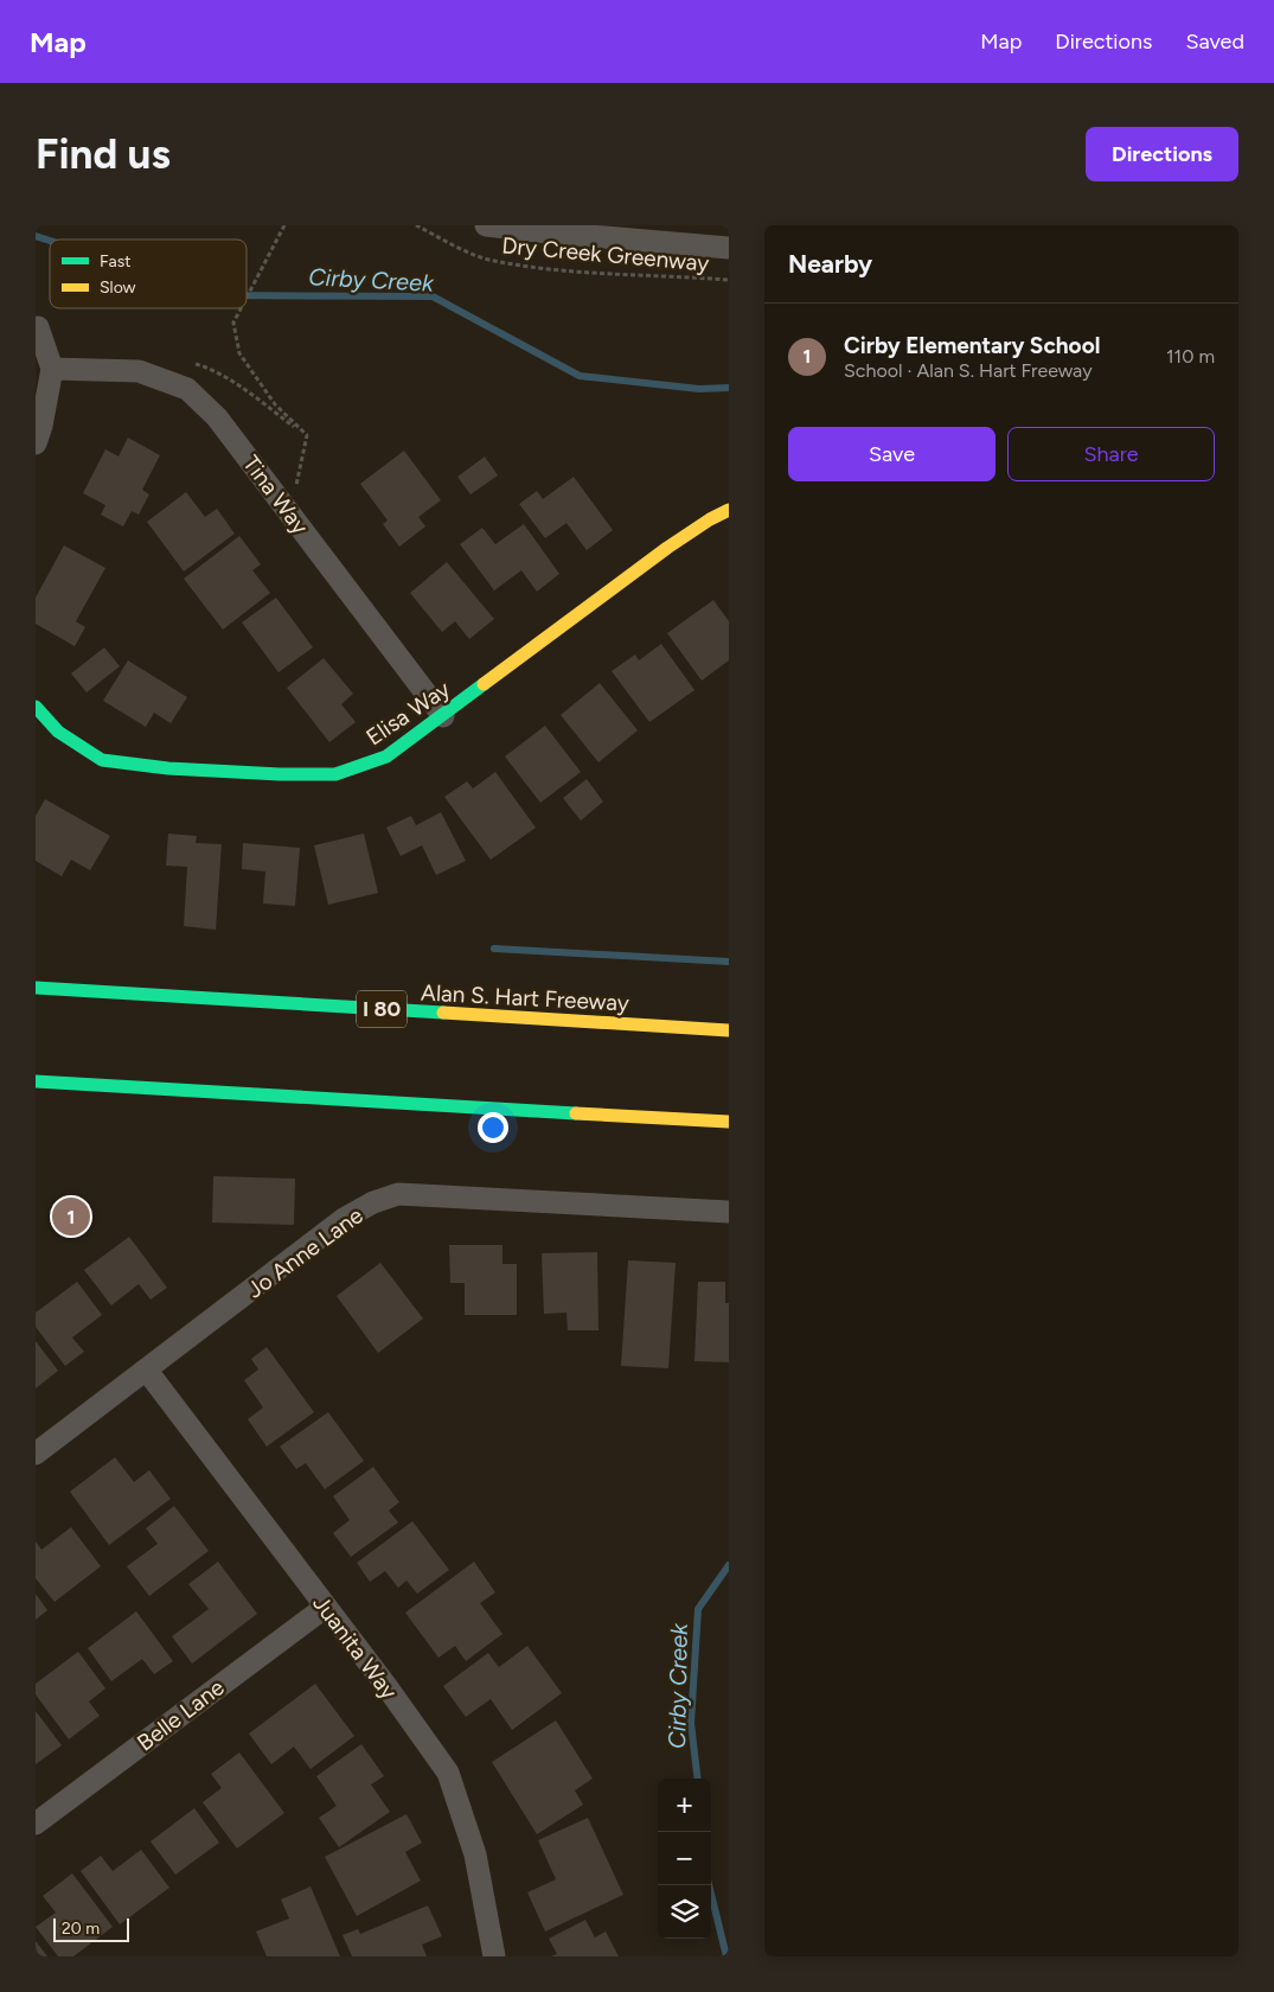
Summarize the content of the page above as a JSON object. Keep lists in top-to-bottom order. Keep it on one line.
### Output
{"streets":{"main road":["Elisa Way","Alan S. Hart Freeway","I 80"],"street":["Tina Way","Jo Anne Lane","Juanita Way","Belle Lane"],"path":["Dry Creek Greenway"]},"crossings":[["Tina Way","Elisa Way"],["Jo Anne Lane","Juanita Way"],["Juanita Way","Belle Lane"]],"water":["Cirby Creek"],"legend":["Fast","Slow"],"scale_bar":"20 m","page":{"header":"Map","nav":["Map","Directions","Saved"],"buttons":["Directions",["Save","Share"]],"title":"Find us","heading":"Nearby","list":[{"mark":"1","name":"Cirby Elementary School","note":"School · Alan S. Hart Freeway","value":"110 m"}],"pins":"1","map_buttons":["+","−"],"scale":"20 m"}}
